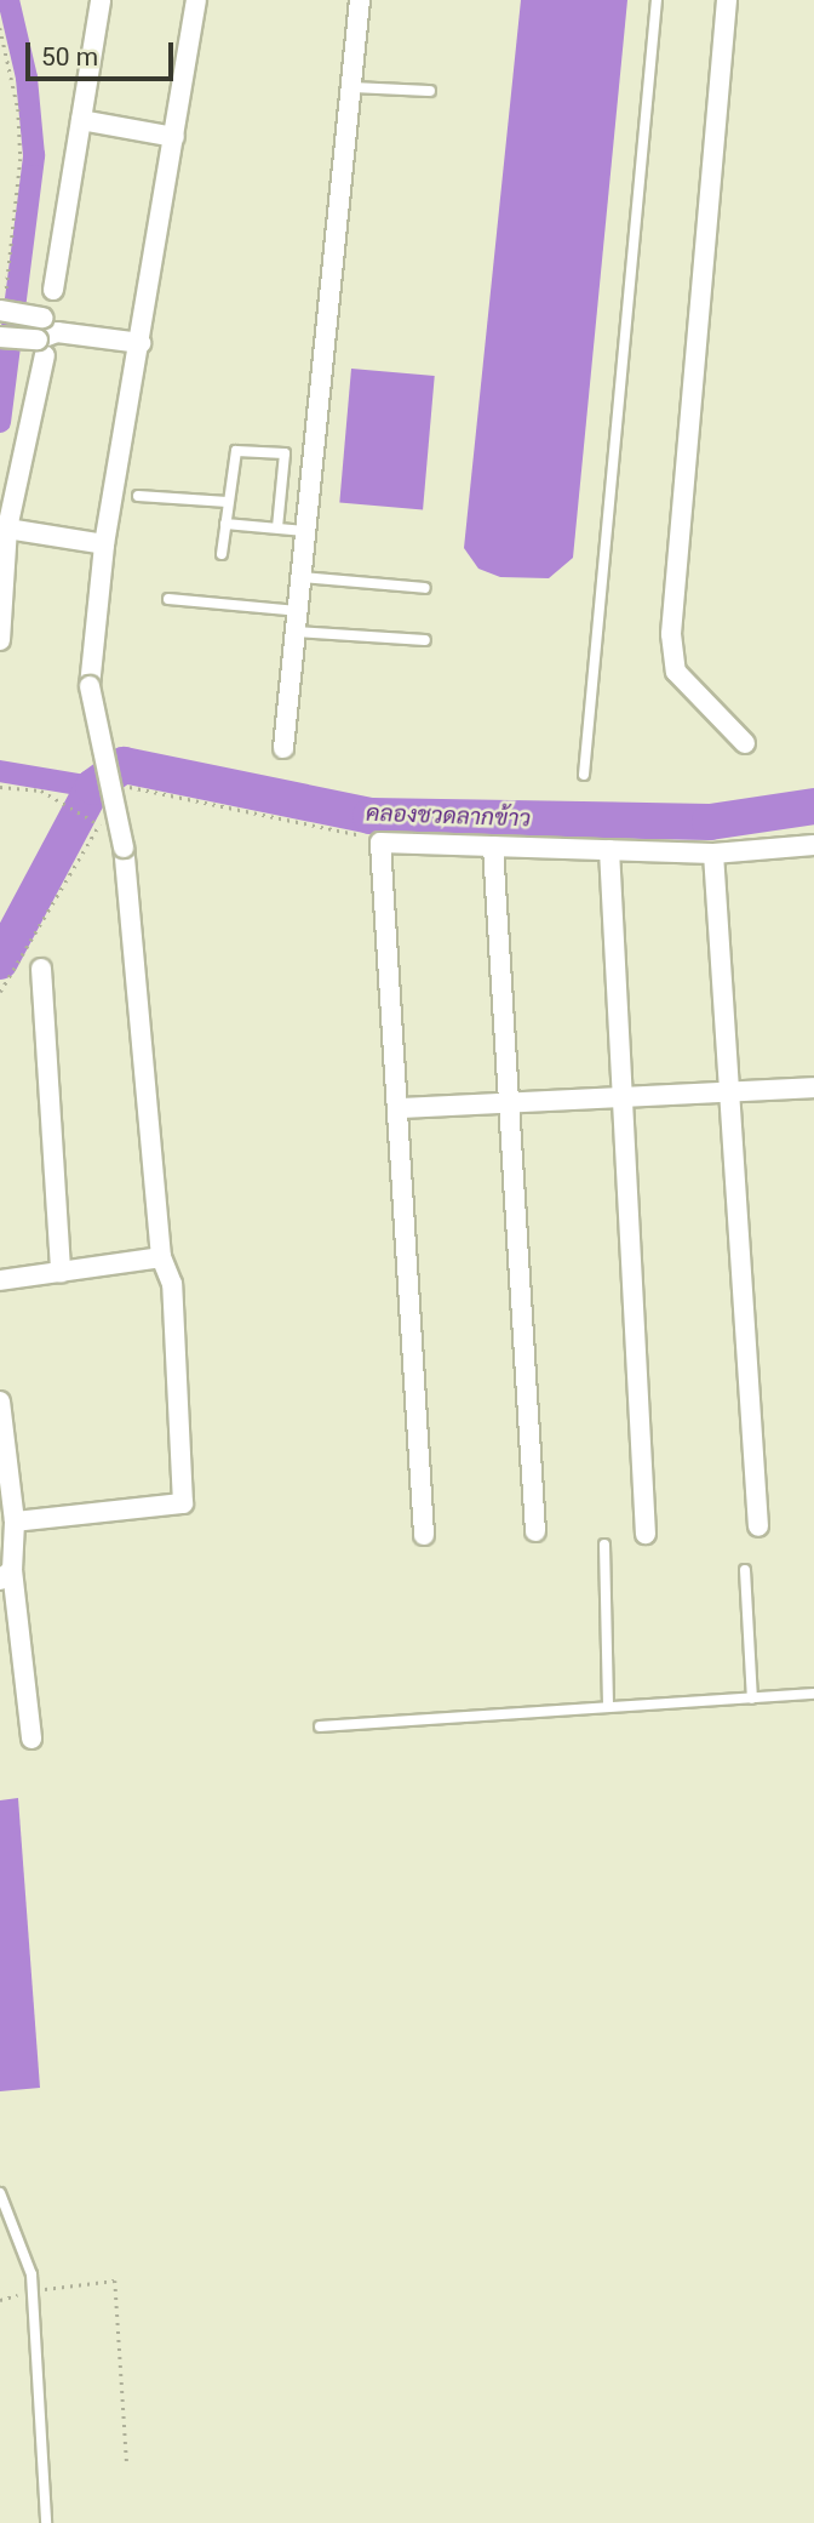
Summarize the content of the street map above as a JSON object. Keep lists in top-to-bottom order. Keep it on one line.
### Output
{"water":["คลองชวดลากข้าว"],"scale_bar":"50 m"}
